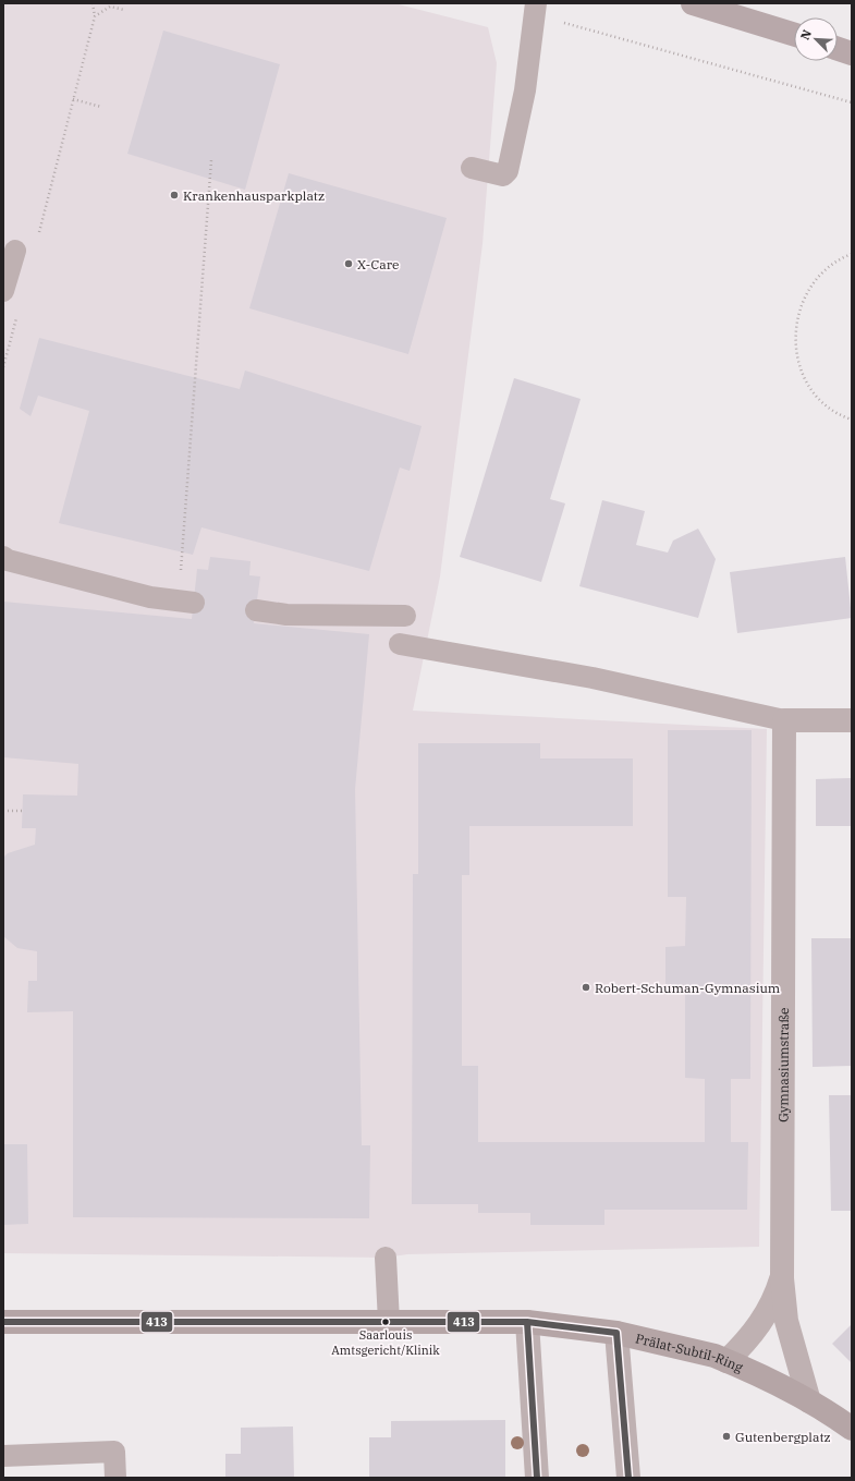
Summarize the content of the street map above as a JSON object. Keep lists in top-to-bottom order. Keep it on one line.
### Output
{"streets":{"street":["Gymnasiumstraße","Prälat-Subtil-Ring"]},"crossings":[["Gymnasiumstraße","Prälat-Subtil-Ring"]],"places":["Krankenhausparkplatz","X-Care","Robert-Schuman-Gymnasium","Saarlouis Amtsgericht/Klinik","Gutenbergplatz"],"lines":["transit line 413"],"north":"top left"}
